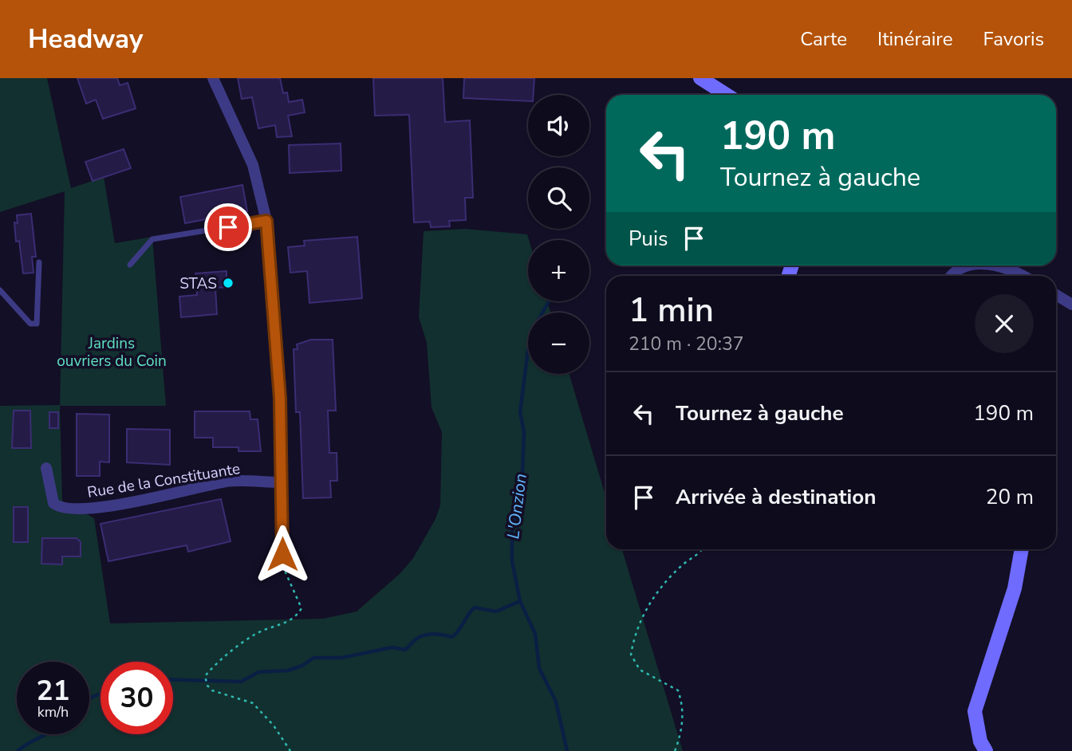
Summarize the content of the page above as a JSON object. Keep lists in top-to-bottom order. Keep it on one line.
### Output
{"streets":{"street":["Rue de la Constituante"]},"water":["L'Onzion"],"parks":["Jardins ouvriers du Coin"],"places":["STAS"],"page":{"header":"Headway","nav":["Carte","Itinéraire","Favoris"],"map_buttons":["+","−"],"turn":["190 m","Tournez à gauche"],"then":"Puis","heading":["1 min","210 m · 20:37"],"list":[{"name":"Tournez à gauche","value":"190 m"},{"name":"Arrivée à destination","value":"20 m"}],"speed":"21 km/h","limit":"30"}}
